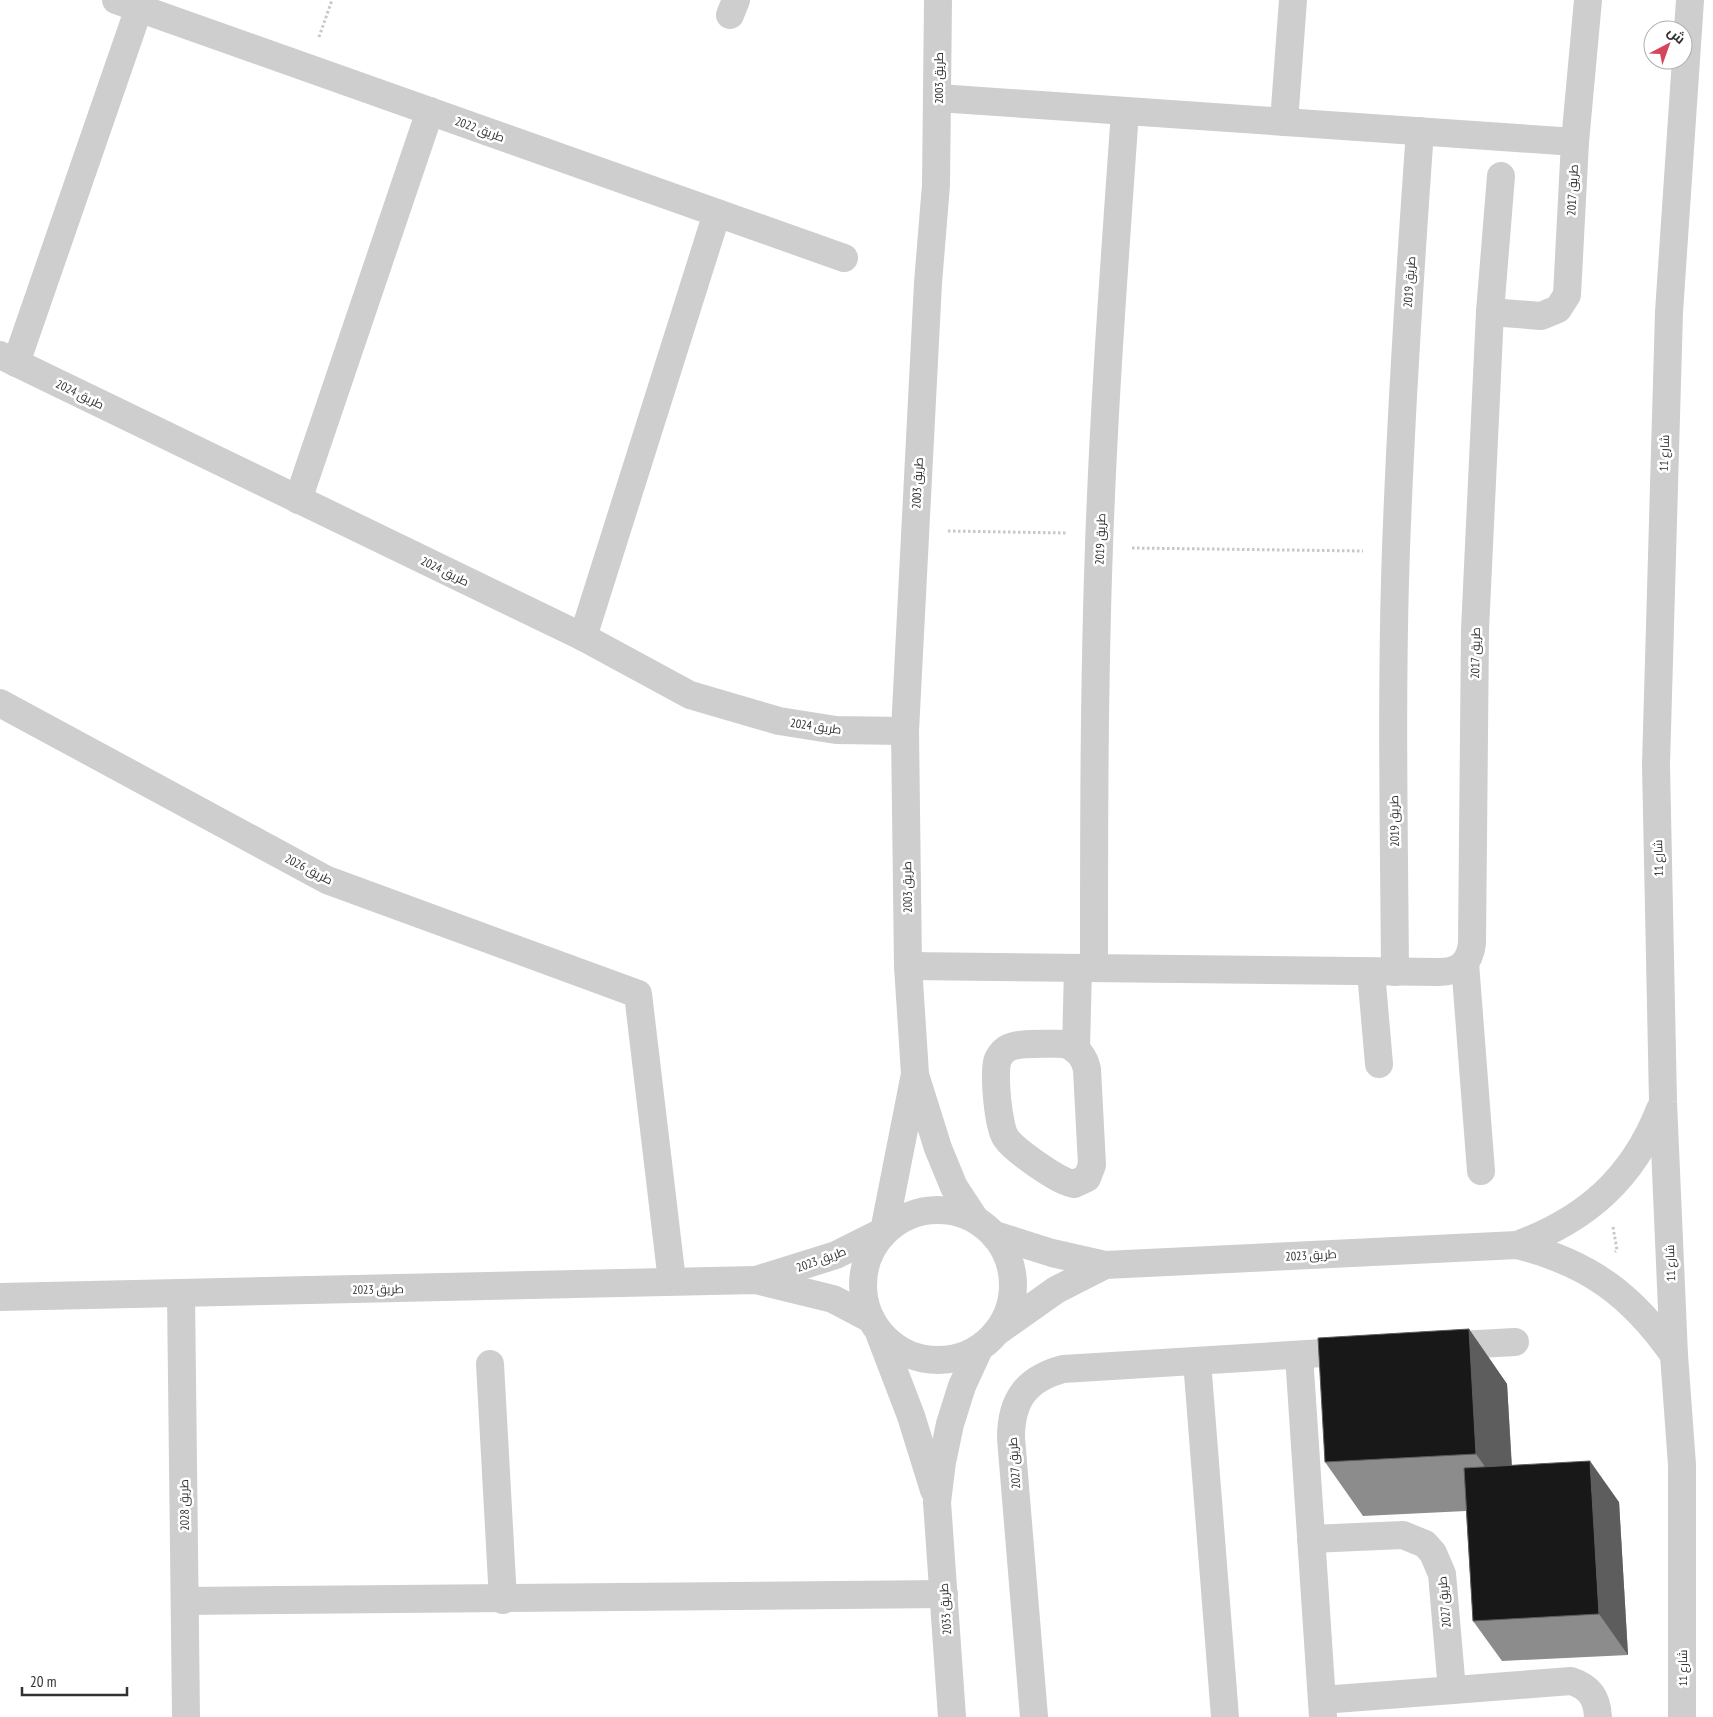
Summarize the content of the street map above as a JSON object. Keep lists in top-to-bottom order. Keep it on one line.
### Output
{"streets":{"street":["طريق 2003","طريق 2022","طريق 2017","طريق 2019","طريق 2024","شارع 11","طريق 2026","طريق 2023","طريق 2027","طريق 2028","طريق 2033"]},"crossings":[["طريق 2003","طريق 2024"],["شارع 11","طريق 2023"],["طريق 2026","طريق 2023"],["طريق 2023","طريق 2028"],["طريق 2023","طريق 2033"]],"scale_bar":"20 m","north":"top right"}
